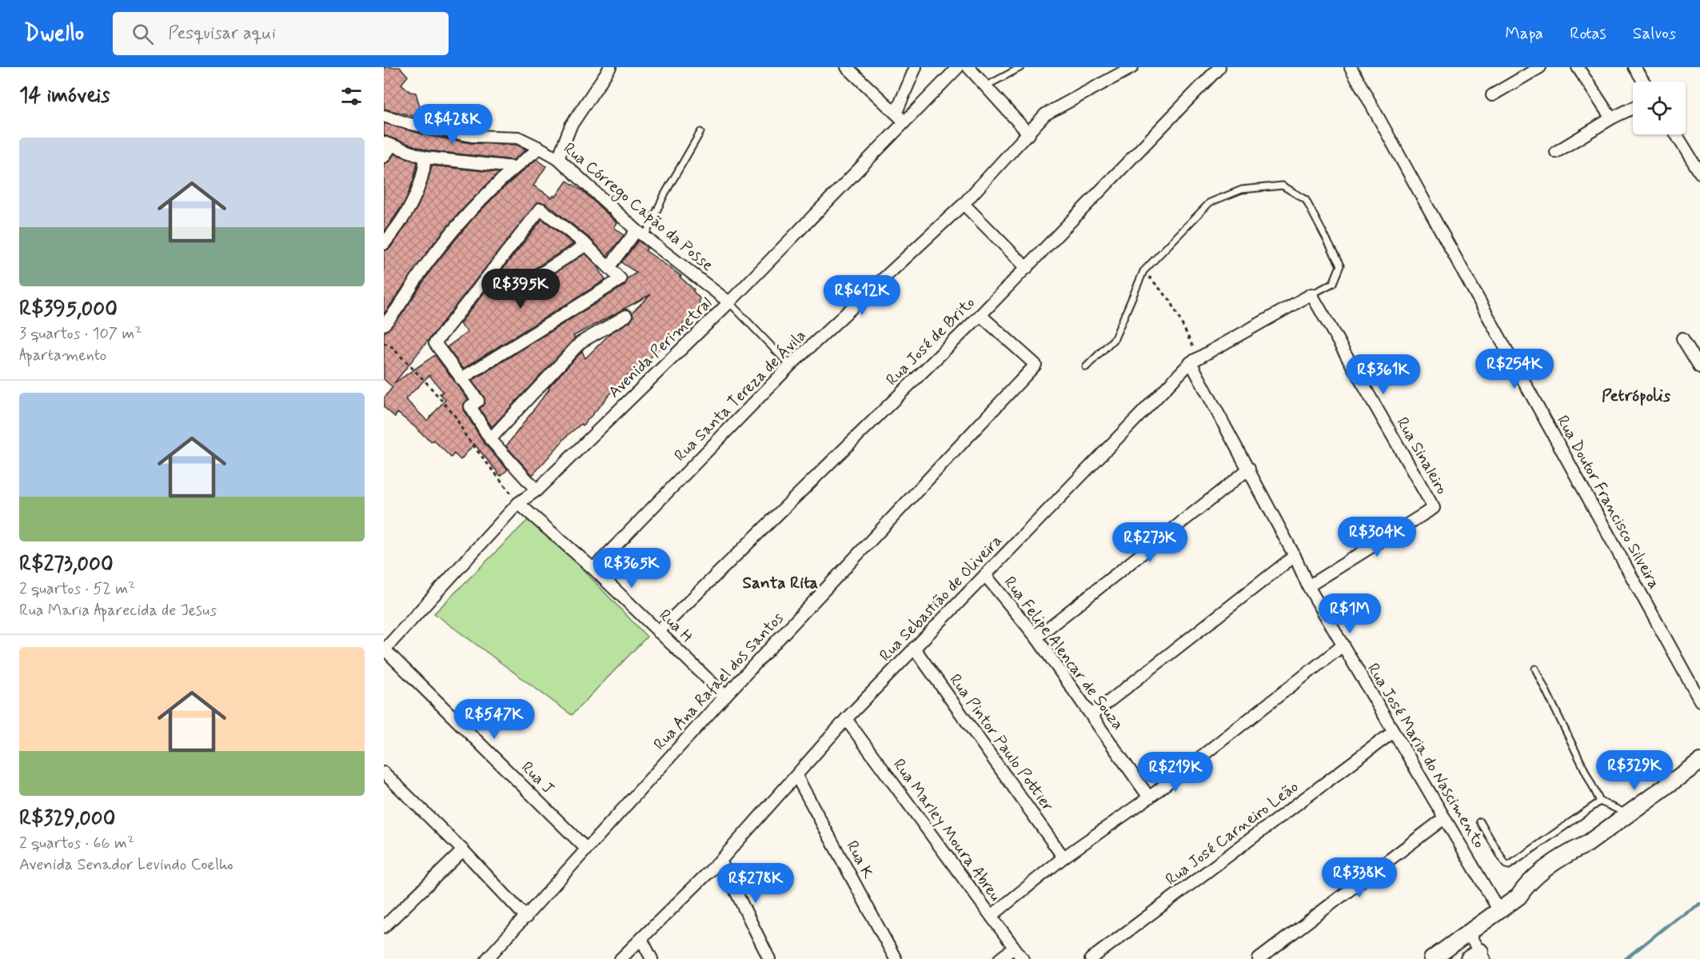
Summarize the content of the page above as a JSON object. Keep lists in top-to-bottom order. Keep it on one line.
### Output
{"streets":{"street":["Rua Córrego Capão da Posse","Rua José de Brito","Avenida Perimetral","Rua Santa Tereza de Ávila","Rua Sinaleiro","Rua Doutor Francisco Silveira","Rua Sebastião de Oliveira","Rua H","Rua Felipe Alencar de Souza","Rua Ana Rafael dos Santos","Rua Pintor Paulo Pottier","Rua José Maria do Nascimento","Rua J","Rua Marley Moura Abreu","Rua José Carneiro Leão","Rua K"]},"crossings":[["Rua Córrego Capão da Posse","Avenida Perimetral"],["Rua José de Brito","Rua H"],["Rua José de Brito","Rua Ana Rafael dos Santos"],["Avenida Perimetral","Rua H"],["Avenida Perimetral","Rua J"],["Rua Santa Tereza de Ávila","Rua H"],["Rua Sinaleiro","Rua Sebastião de Oliveira"],["Rua Sinaleiro","Rua José Maria do Nascimento"],["Rua Sebastião de Oliveira","Rua Felipe Alencar de Souza"],["Rua Sebastião de Oliveira","Rua Pintor Paulo Pottier"],["Rua Sebastião de Oliveira","Rua José Maria do Nascimento"],["Rua Sebastião de Oliveira","Rua Marley Moura Abreu"],["Rua Sebastião de Oliveira","Rua K"],["Rua H","Rua Ana Rafael dos Santos"],["Rua Ana Rafael dos Santos","Rua J"],["Rua José Maria do Nascimento","Rua José Carneiro Leão"]],"districts":["Petrópolis","Santa Rita"],"page":{"header":"Dwello","search":"Pesquisar aqui","nav":["Mapa","Rotas","Salvos"],"heading":"14 imóveis","price":["R$428K","R$395K","R$612K","R$254K","R$361K","R$304K","R$273K","R$365K","R$1M","R$547K","R$329K","R$219K","R$338K","R$278K"],"list":[{"name":"R$395,000","note":"3 quartos · 107 m² · Apartamento"},{"name":"R$273,000","note":"2 quartos · 52 m² · Rua Maria Aparecida de Jesus"},{"name":"R$329,000","note":"2 quartos · 66 m² · Avenida Senador Levindo Coelho"}]}}
